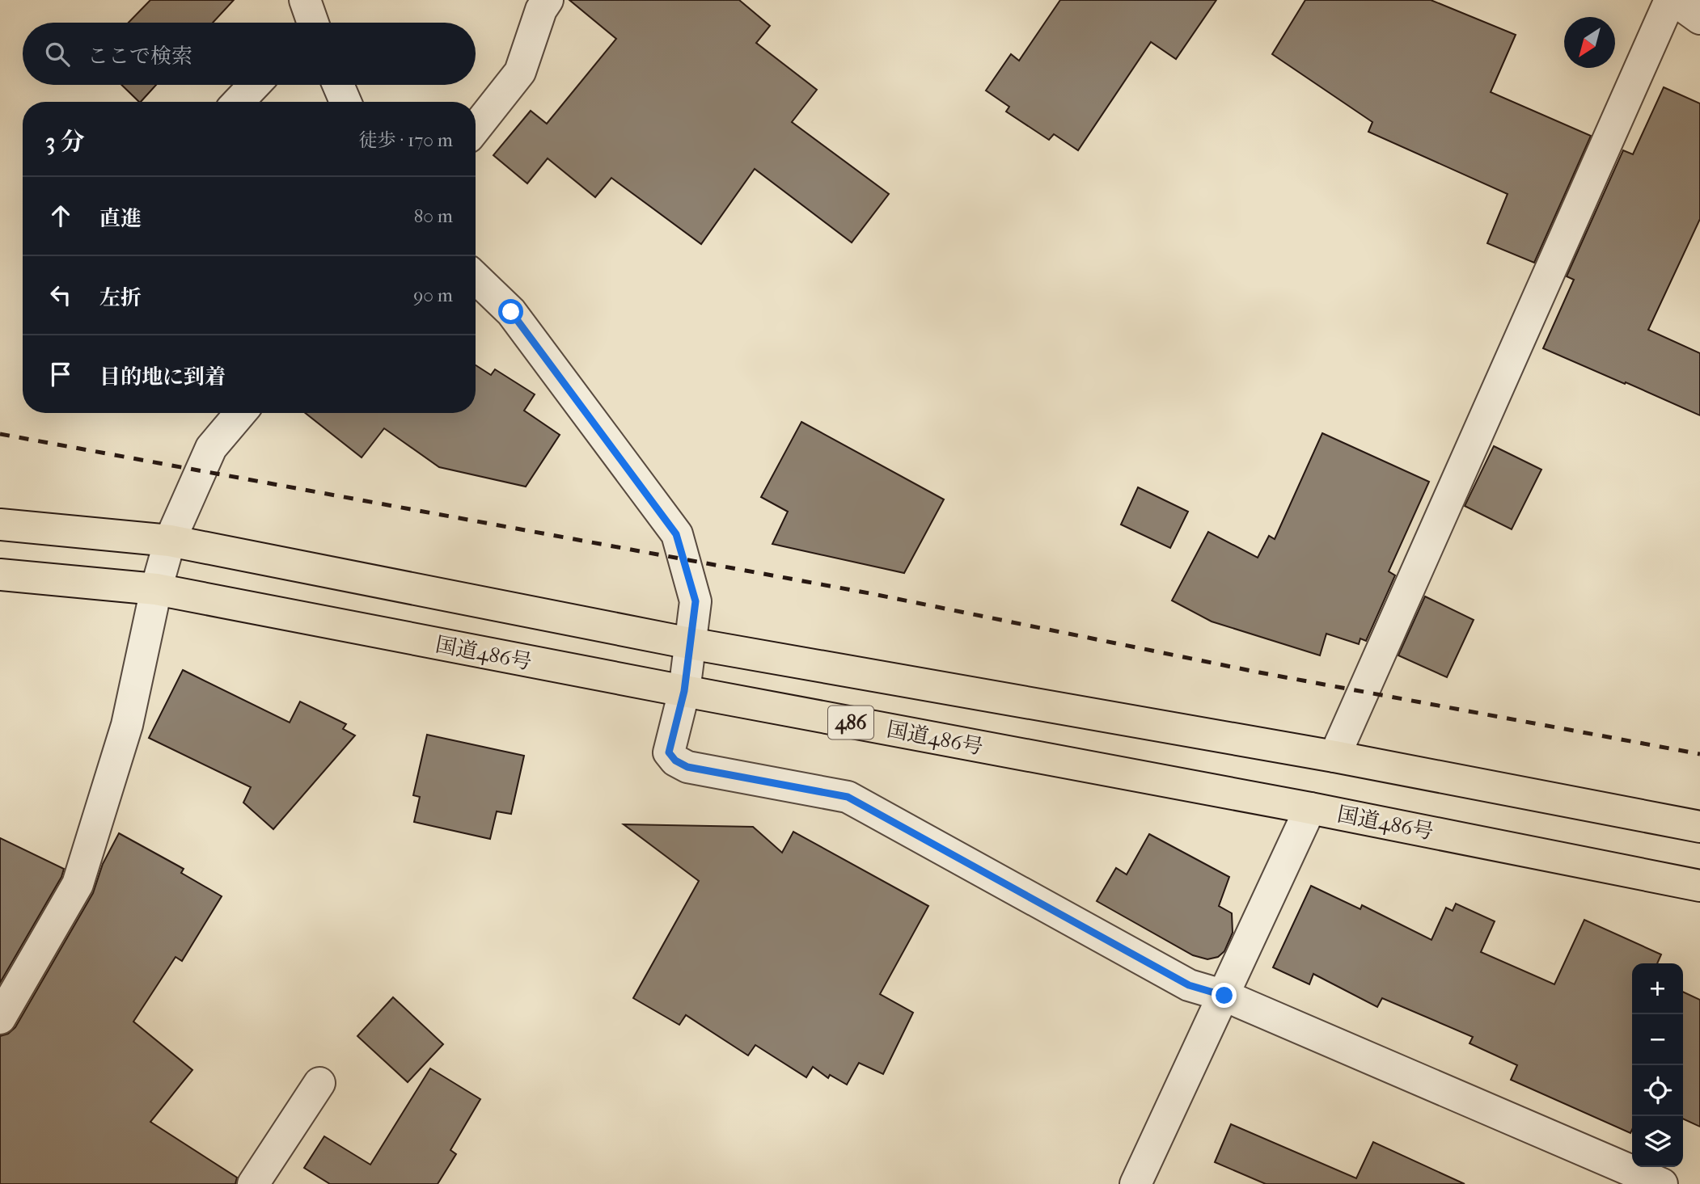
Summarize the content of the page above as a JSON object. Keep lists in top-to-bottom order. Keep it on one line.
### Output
{"streets":{"highway":["国道486号","486"]},"north":"bottom left","page":{"search":"ここで検索","heading":["3 分","徒歩 · 170 m"],"list":[["直進","80 m"],["左折","90 m"],"目的地に到着"],"map_buttons":["+","−"]}}
